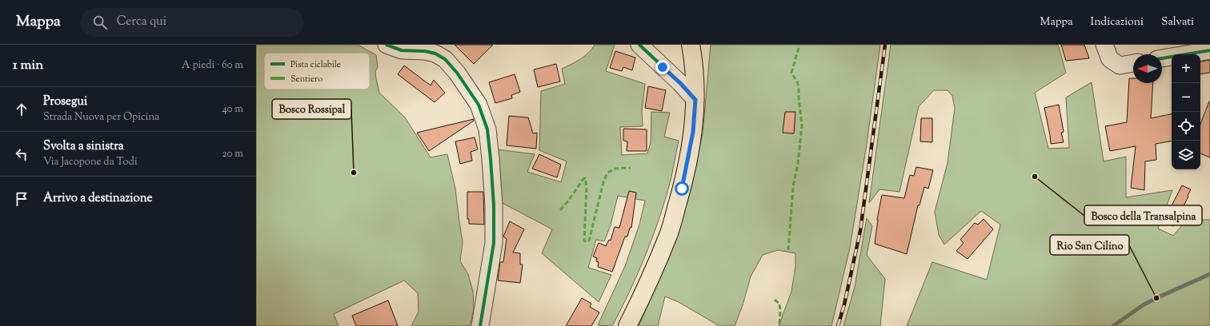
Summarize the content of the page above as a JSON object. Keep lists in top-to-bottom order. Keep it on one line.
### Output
{"places":["Bosco Rossipal","Bosco della Transalpina","Rio San Cilino"],"legend":["Pista ciclabile","Sentiero"],"north":"left","page":{"header":"Mappa","search":"Cerca qui","nav":["Mappa","Indicazioni","Salvati"],"heading":["1 min","A piedi · 60 m"],"map_buttons":["+","−"],"list":[["Prosegui","Strada Nuova per Opicina","40 m"],["Svolta a sinistra","Via Jacopone da Todi","20 m"],"Arrivo a destinazione"]}}
